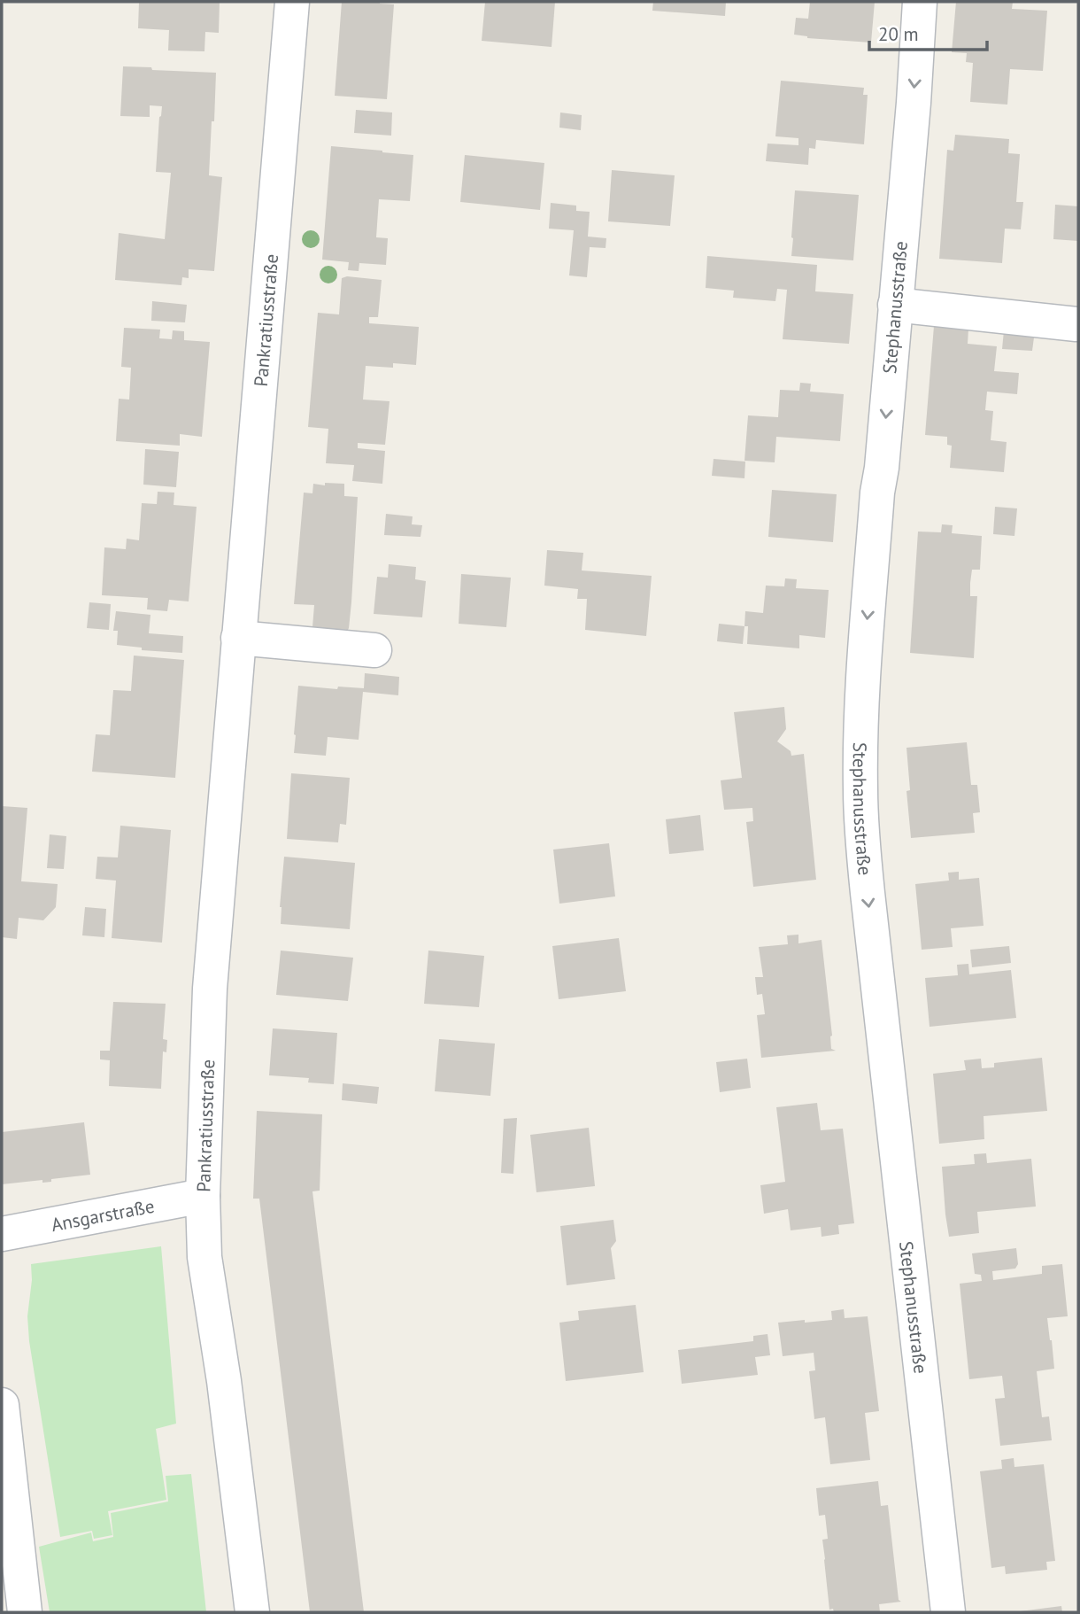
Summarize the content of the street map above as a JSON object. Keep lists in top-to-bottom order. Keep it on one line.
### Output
{"streets":{"street":["Stephanusstraße","Pankratiusstraße","Ansgarstraße"]},"crossings":[["Pankratiusstraße","Ansgarstraße"]],"one_way":["Stephanusstraße"],"scale_bar":"20 m"}
